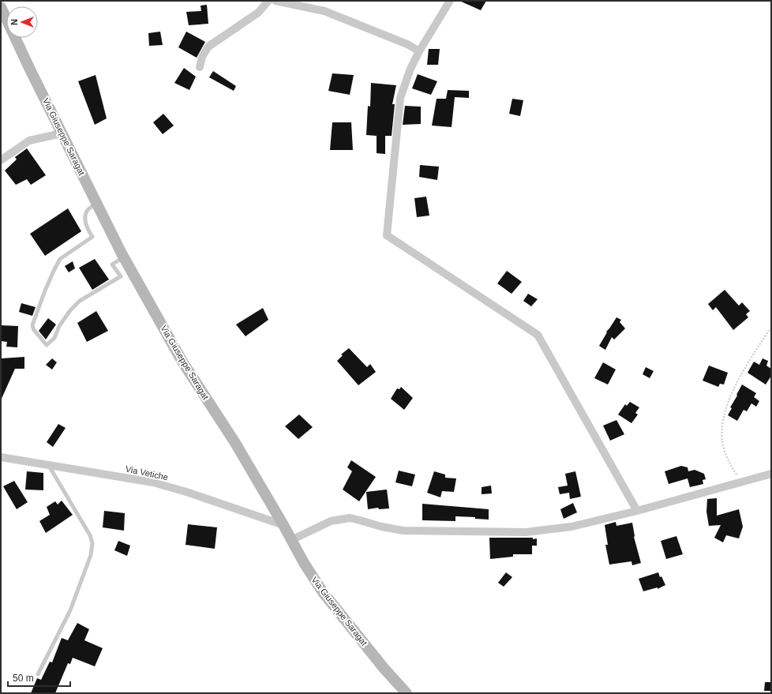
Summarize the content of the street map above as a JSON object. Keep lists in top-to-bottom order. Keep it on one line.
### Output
{"streets":{"street":["Via Giuseppe Saragat","Via Vetiche"]},"crossings":[["Via Giuseppe Saragat","Via Vetiche"]],"scale_bar":"50 m","north":"left"}
